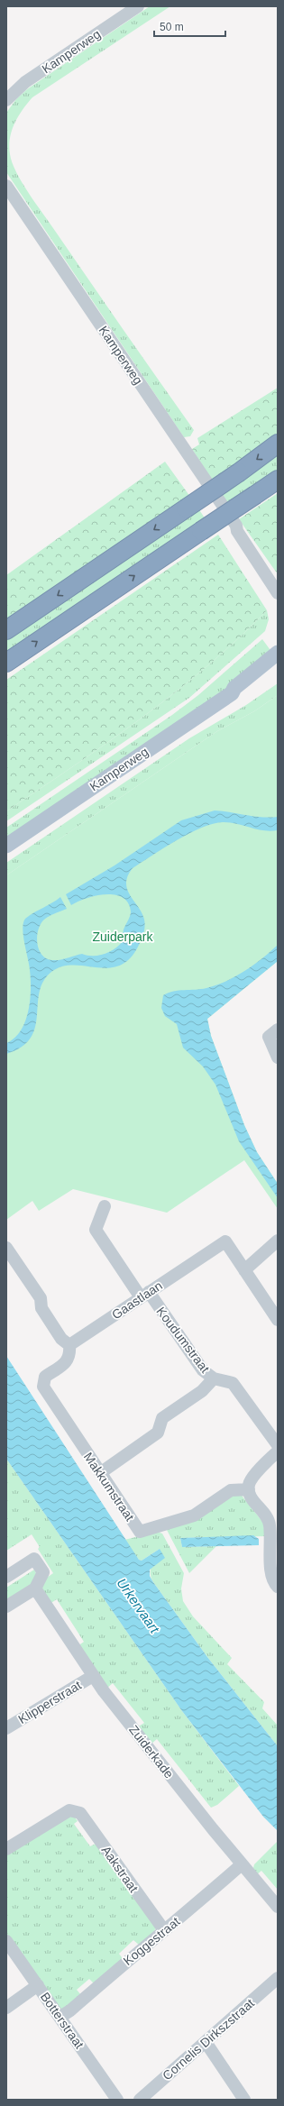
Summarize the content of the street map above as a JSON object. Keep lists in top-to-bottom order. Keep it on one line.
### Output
{"streets":{"main road":["Kamperweg"],"street":["Gaastlaan","Koudumstraat","Makkumstraat","Klipperstraat","Zuiderkade","Aakstraat","Koggestraat","Botterstraat","Cornelis Dirkszstraat"]},"crossings":[["Gaastlaan","Koudumstraat"],["Gaastlaan","Makkumstraat"],["Klipperstraat","Zuiderkade"],["Zuiderkade","Koggestraat"],["Aakstraat","Koggestraat"],["Koggestraat","Botterstraat"]],"water":["Urkervaart"],"parks":["Zuiderpark"],"scale_bar":"50 m"}
